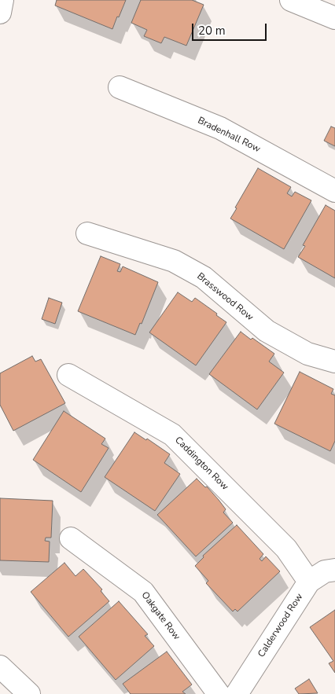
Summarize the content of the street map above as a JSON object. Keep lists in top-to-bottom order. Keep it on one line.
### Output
{"streets":{"street":["Bradenhall Row","Brasswood Row","Caddington Row","Oakgate Row","Calderwood Row"]},"crossings":[["Caddington Row","Calderwood Row"]],"scale_bar":"20 m"}
